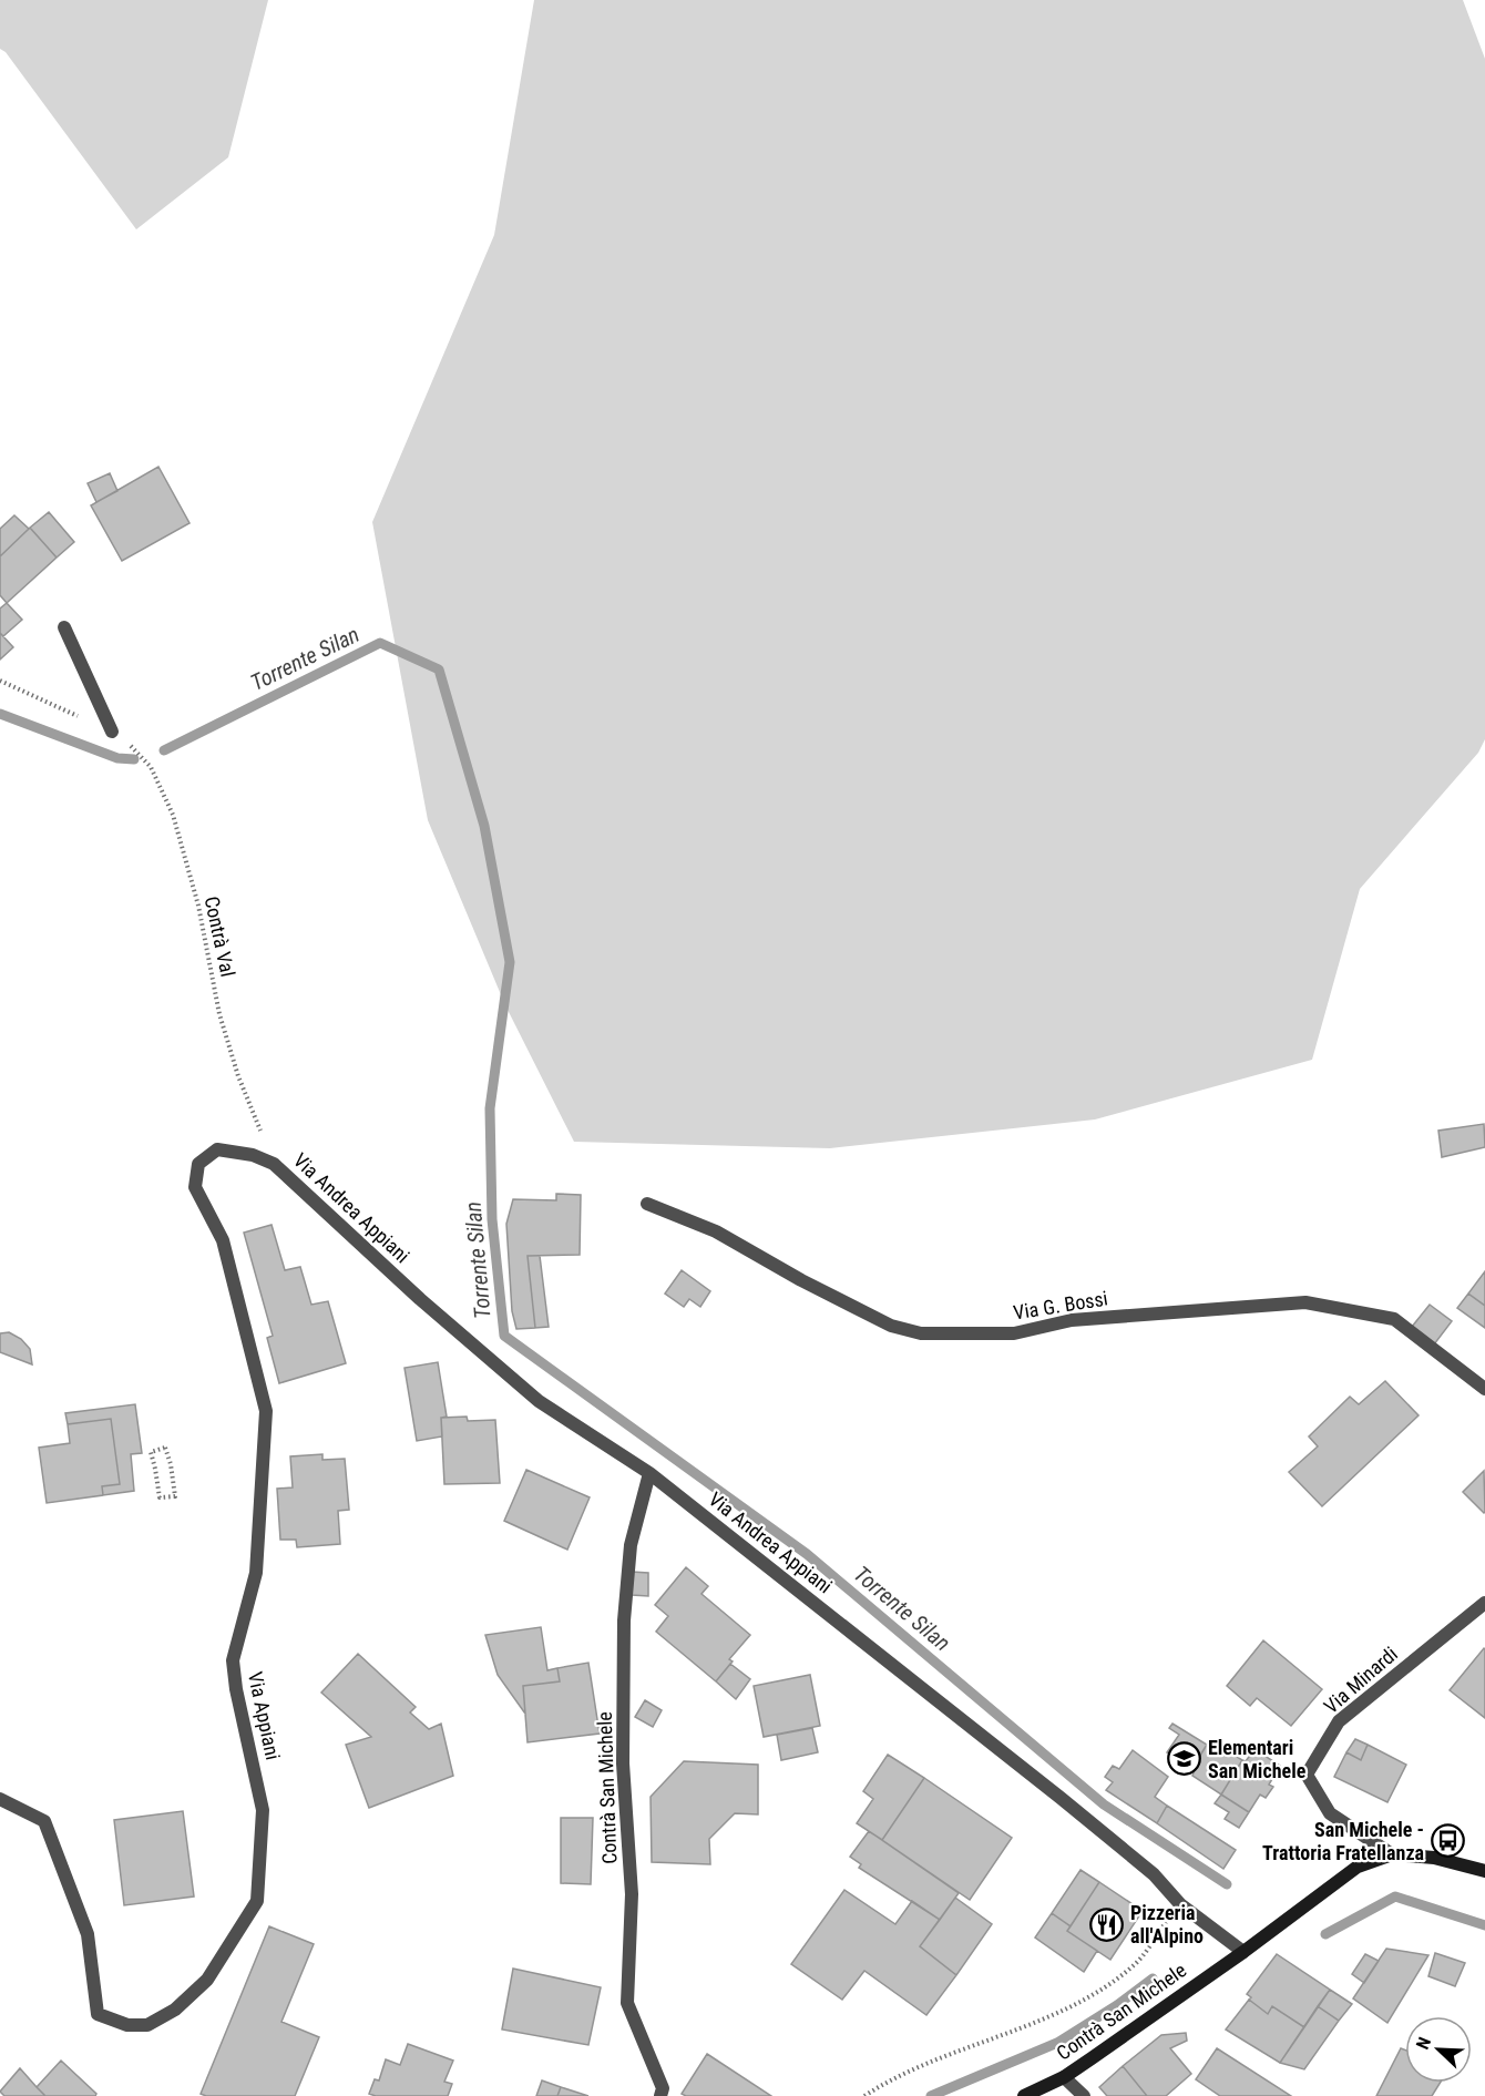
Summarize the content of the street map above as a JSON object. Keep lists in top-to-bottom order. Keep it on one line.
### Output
{"streets":{"main road":["Contrà San Michele"],"street":["Via Andrea Appiani","Via G. Bossi","Via Minardi","Via Appiani"],"path":["Contrà Val"]},"crossings":[["Contrà Val","Via Andrea Appiani"],["Contrà Val","Via Appiani"],["Via Andrea Appiani","Via Appiani"],["Via Andrea Appiani","Contrà San Michele"],["Via Minardi","Contrà San Michele"]],"water":["Torrente Silan"],"places":{"school or university":["Elementari San Michele"],"bus stop":["San Michele - Trattoria Fratellanza"],"restaurant":["Pizzeria all'Alpino"]},"north":"top left"}
